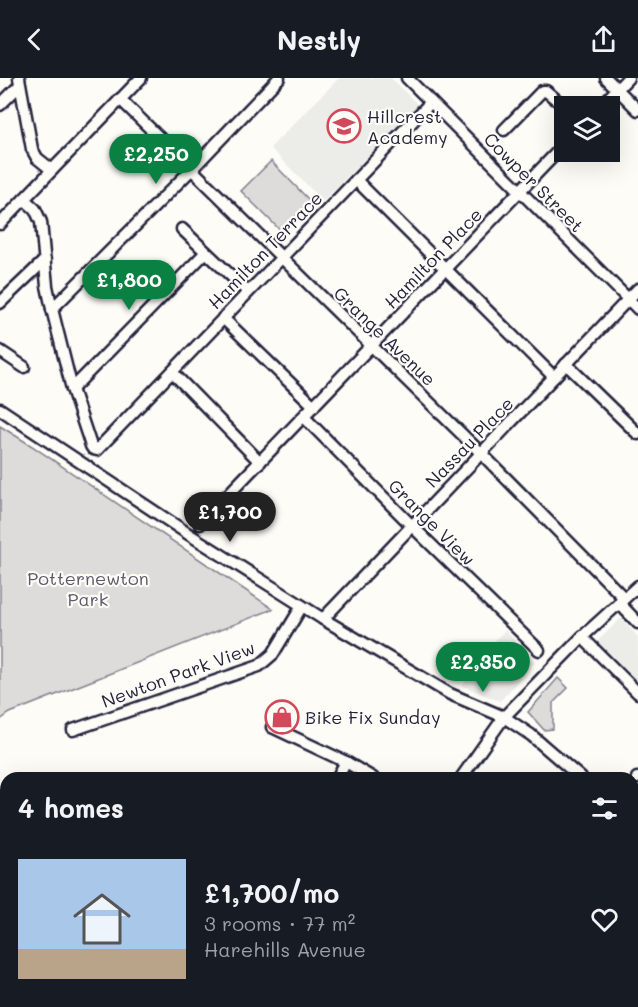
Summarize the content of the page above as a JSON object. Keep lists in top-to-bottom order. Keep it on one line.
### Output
{"streets":{"street":["Cowper Street","Hamilton Terrace","Hamilton Place","Grange Avenue","Nassau Place","Grange View","Newton Park View"]},"crossings":[["Cowper Street","Hamilton Terrace"],["Cowper Street","Hamilton Place"],["Cowper Street","Nassau Place"],["Hamilton Terrace","Grange Avenue"],["Hamilton Place","Grange Avenue"],["Hamilton Place","Grange View"],["Grange Avenue","Nassau Place"],["Nassau Place","Grange View"]],"parks":["Potternewton Park"],"places":{"school or university":["Hillcrest Academy"],"shop":["Bike Fix Sunday"]},"page":{"header":"Nestly","price":["£2,250","£1,800","£1,700","£2,350"],"heading":"4 homes","list":[{"name":"£1,700/mo","note":"3 rooms · 77 m² · Harehills Avenue"}]}}
